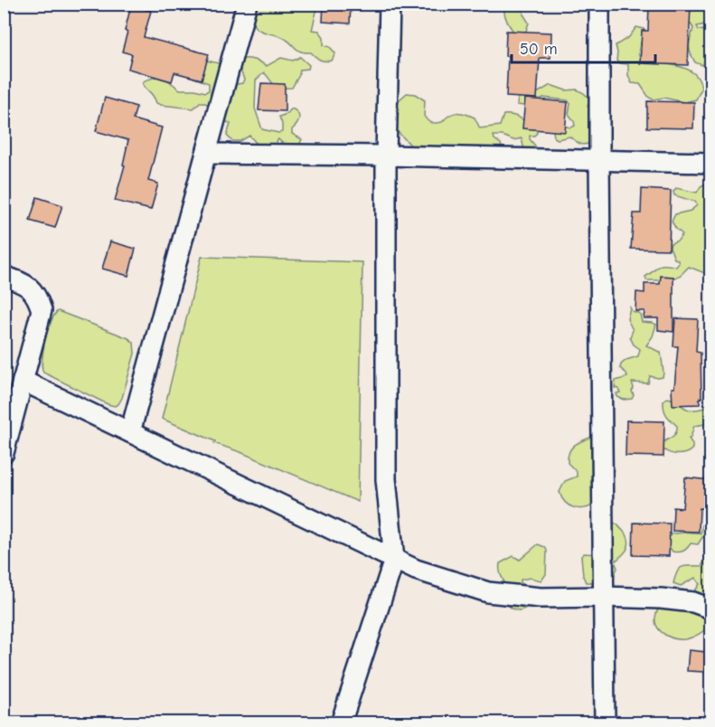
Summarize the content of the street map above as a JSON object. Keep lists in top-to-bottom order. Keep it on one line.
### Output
{"scale_bar":"50 m"}
